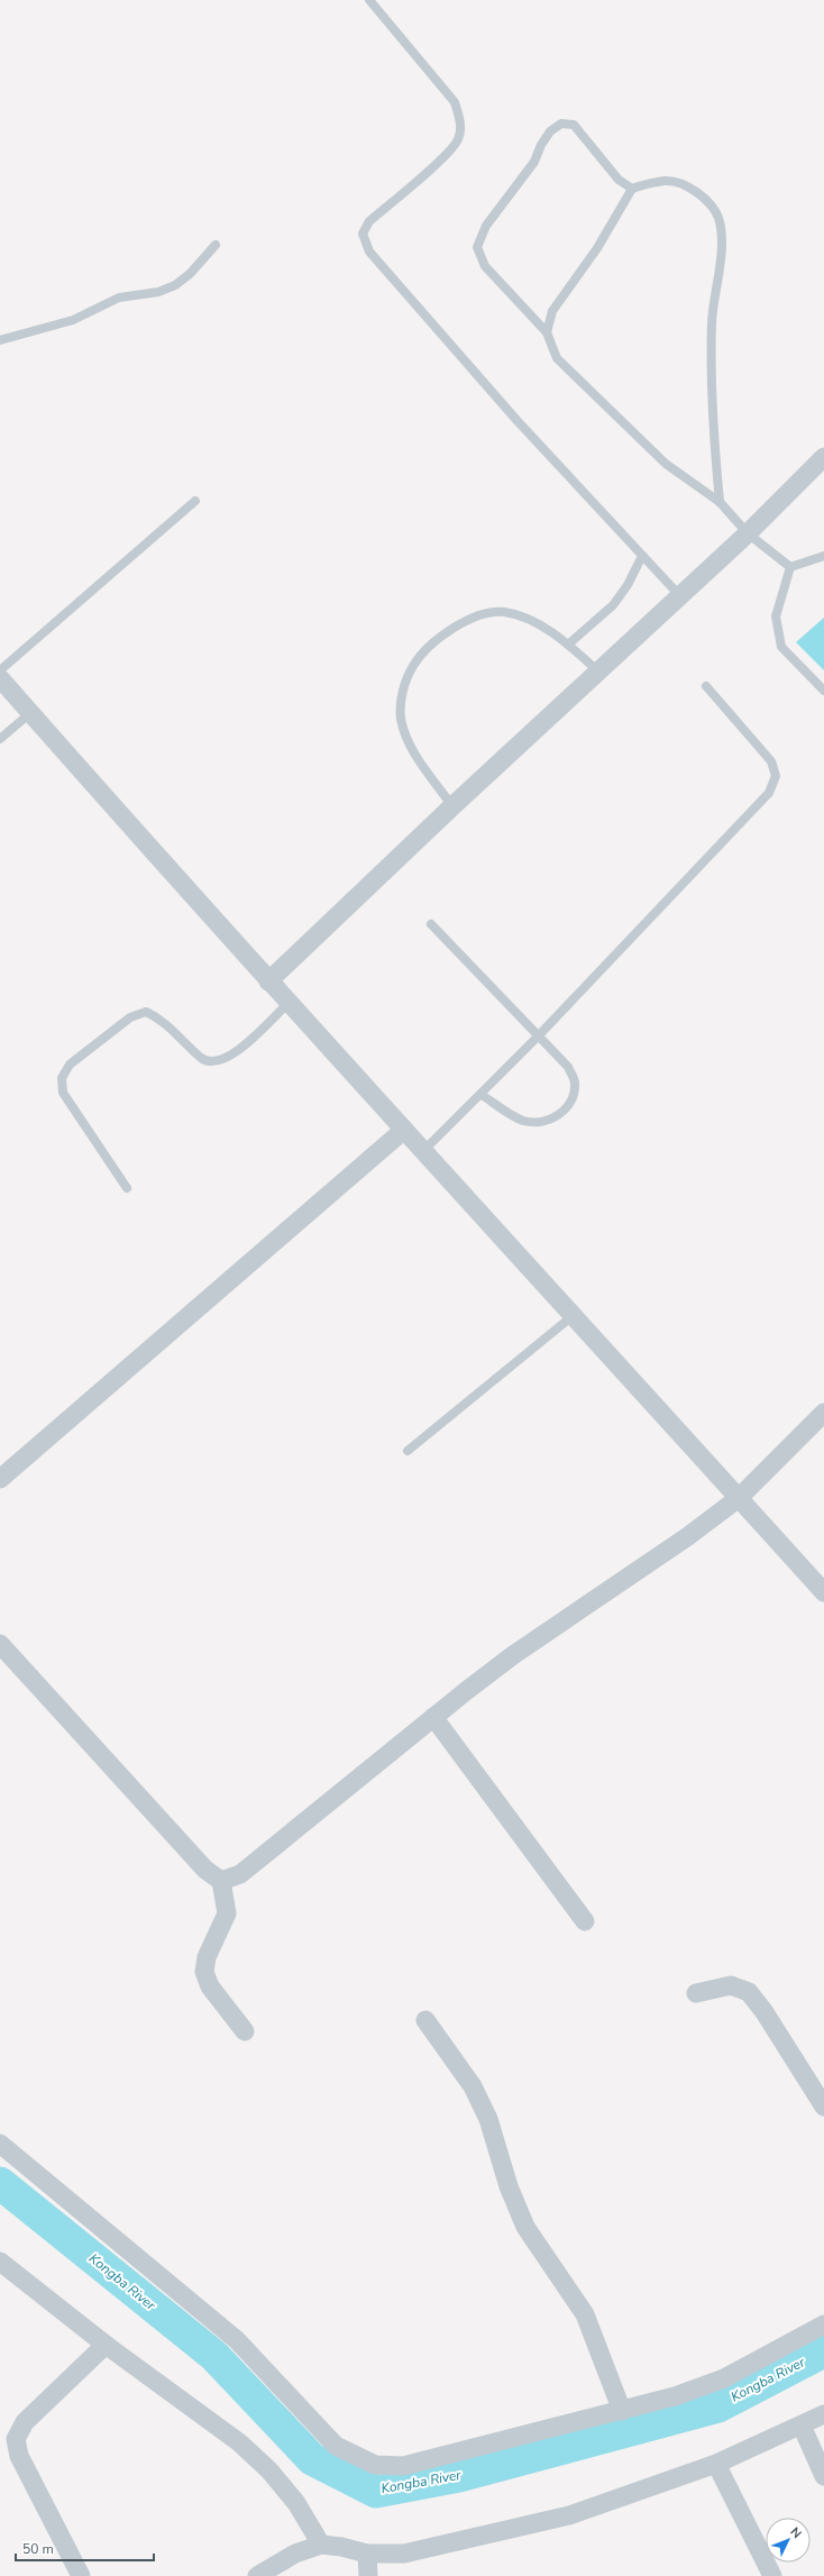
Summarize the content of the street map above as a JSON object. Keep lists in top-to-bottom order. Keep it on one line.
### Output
{"water":["Kongba River"],"scale_bar":"50 m","north":"top right"}
